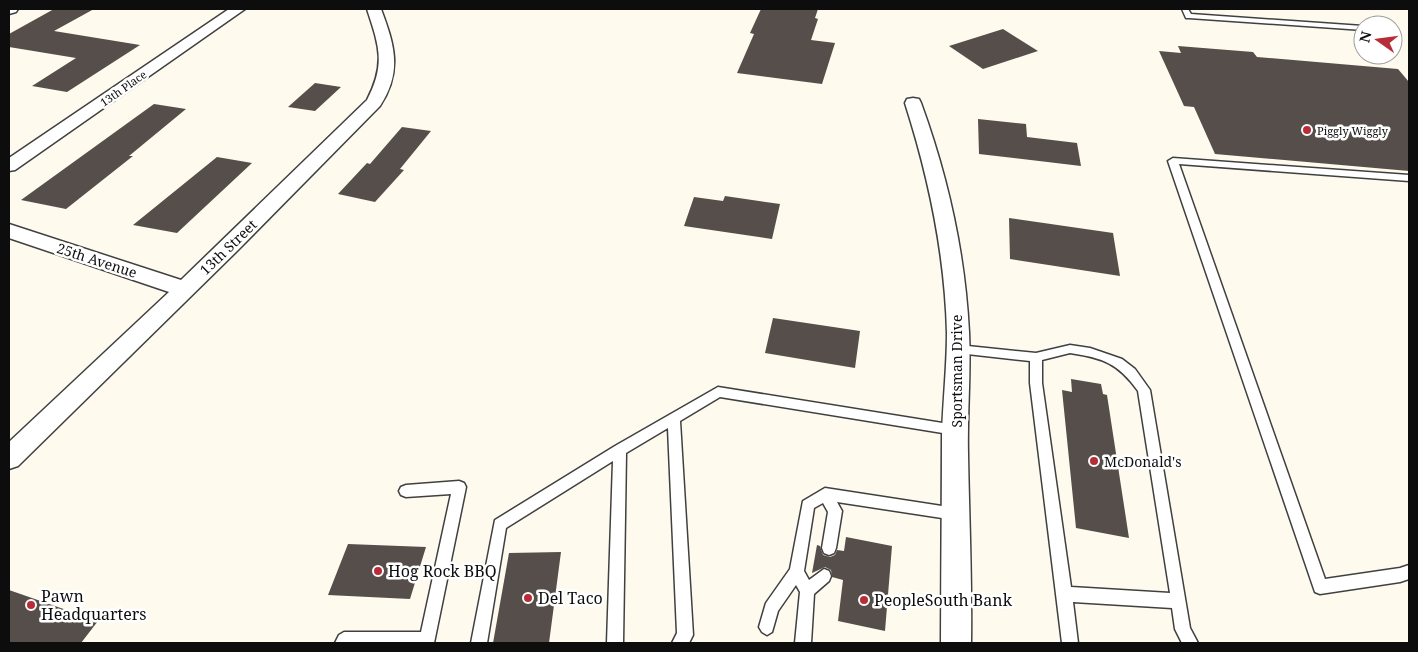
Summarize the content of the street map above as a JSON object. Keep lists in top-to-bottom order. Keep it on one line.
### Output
{"streets":{"street":["13th Place","13th Street","25th Avenue","Sportsman Drive"]},"crossings":[["13th Street","25th Avenue"]],"places":["Piggly Wiggly","McDonald's","Hog Rock BBQ","Del Taco","PeopleSouth Bank","Pawn Headquarters"],"north":"left"}
